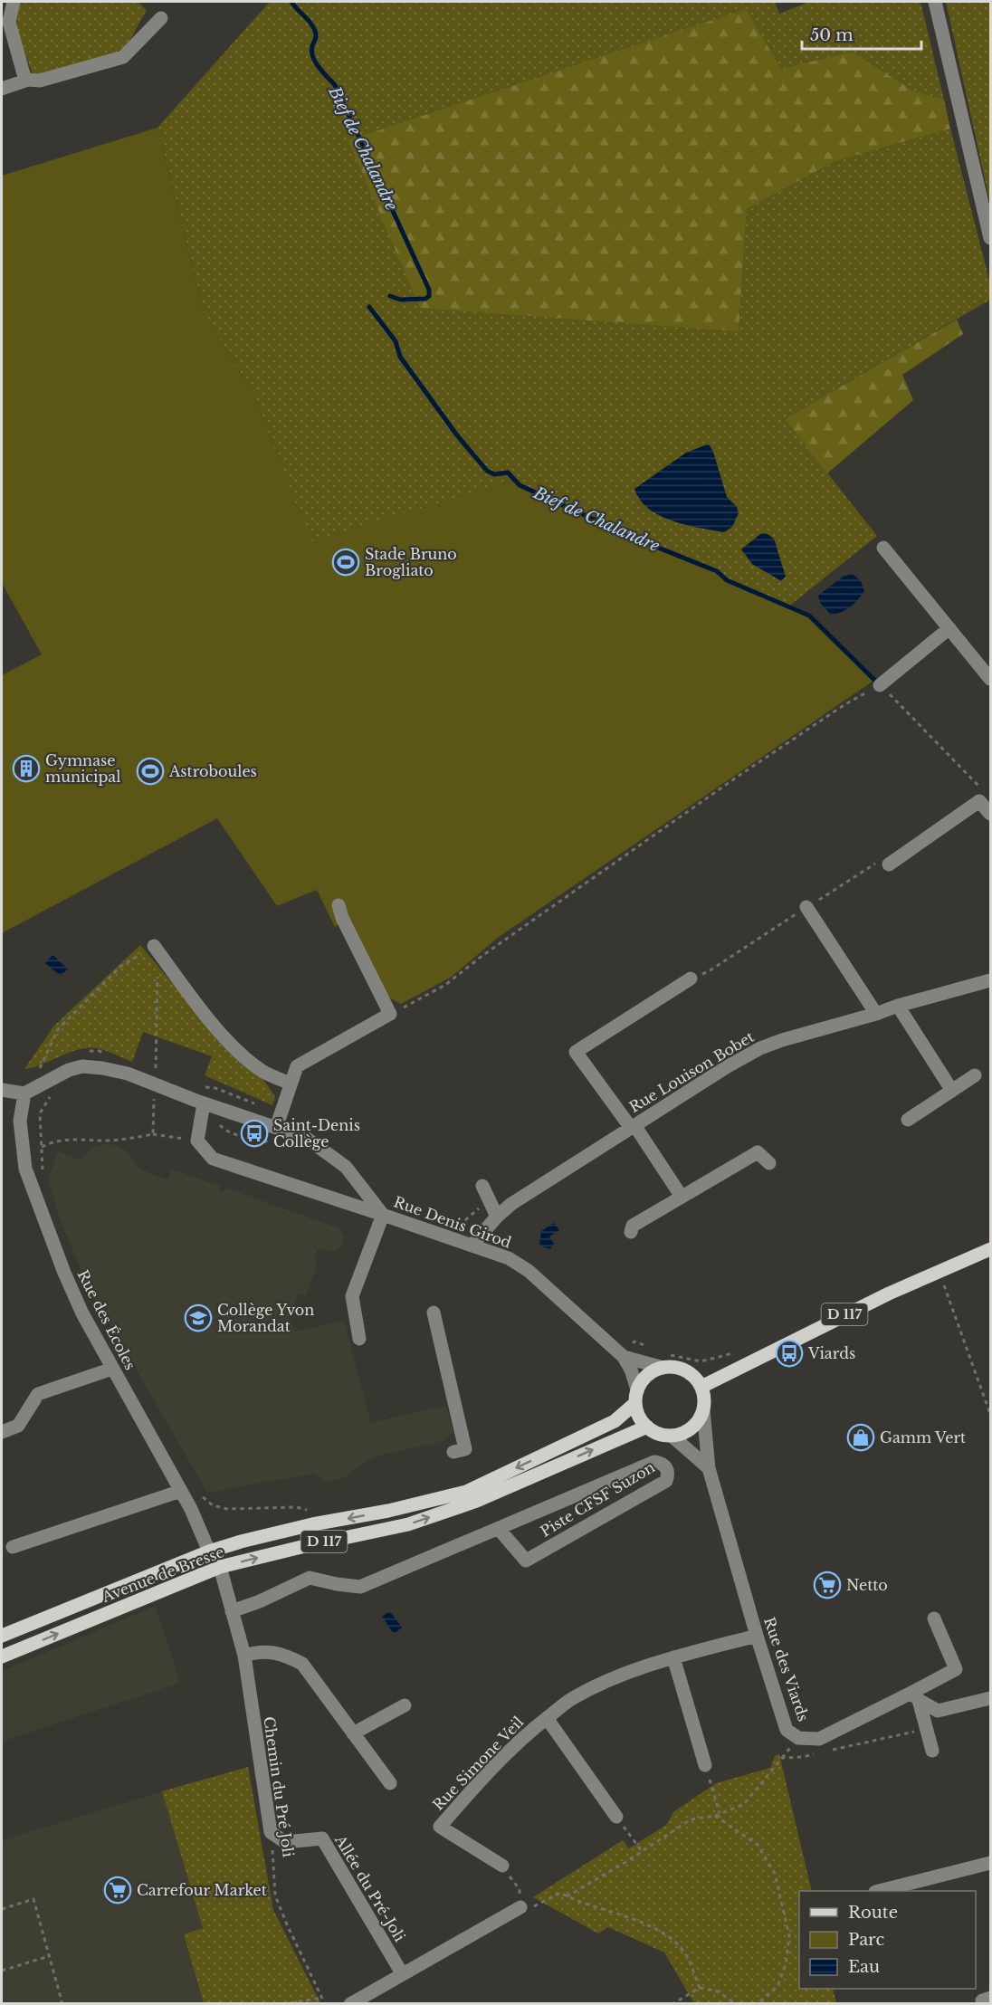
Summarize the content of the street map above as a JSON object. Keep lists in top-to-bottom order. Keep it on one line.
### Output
{"streets":{"main road":["D 117","Avenue de Bresse"],"street":["Rue Louison Bobet","Rue Denis Girod","Rue des Écoles","Piste CFSF Suzon","Rue des Viards","Rue Simone Veil","Chemin du Pré Joli","Allée du Pré-Joli"]},"crossings":[["Rue Louison Bobet","Rue Denis Girod"],["Rue Denis Girod","D 117"],["Rue Denis Girod","Rue des Écoles"],["Rue Denis Girod","Avenue de Bresse"],["Rue Denis Girod","Rue des Viards"],["D 117","Avenue de Bresse"],["D 117","Rue des Viards"],["Rue des Écoles","Avenue de Bresse"],["Rue des Écoles","Chemin du Pré Joli"],["Piste CFSF Suzon","Chemin du Pré Joli"],["Avenue de Bresse","Rue des Viards"],["Avenue de Bresse","Chemin du Pré Joli"],["Rue des Viards","Rue Simone Veil"],["Chemin du Pré Joli","Allée du Pré-Joli"]],"water":["Bief de Chalandre"],"places":{"sports":["Stade Bruno Brogliato","Astroboules"],"building":["Gymnase municipal"],"bus stop":["Saint-Denis Collège","Viards"],"school or university":["Collège Yvon Morandat"],"shop":["Gamm Vert"],"supermarket":["Netto","Carrefour Market"]},"legend":["Route","Parc","Eau"],"scale_bar":"50 m"}
